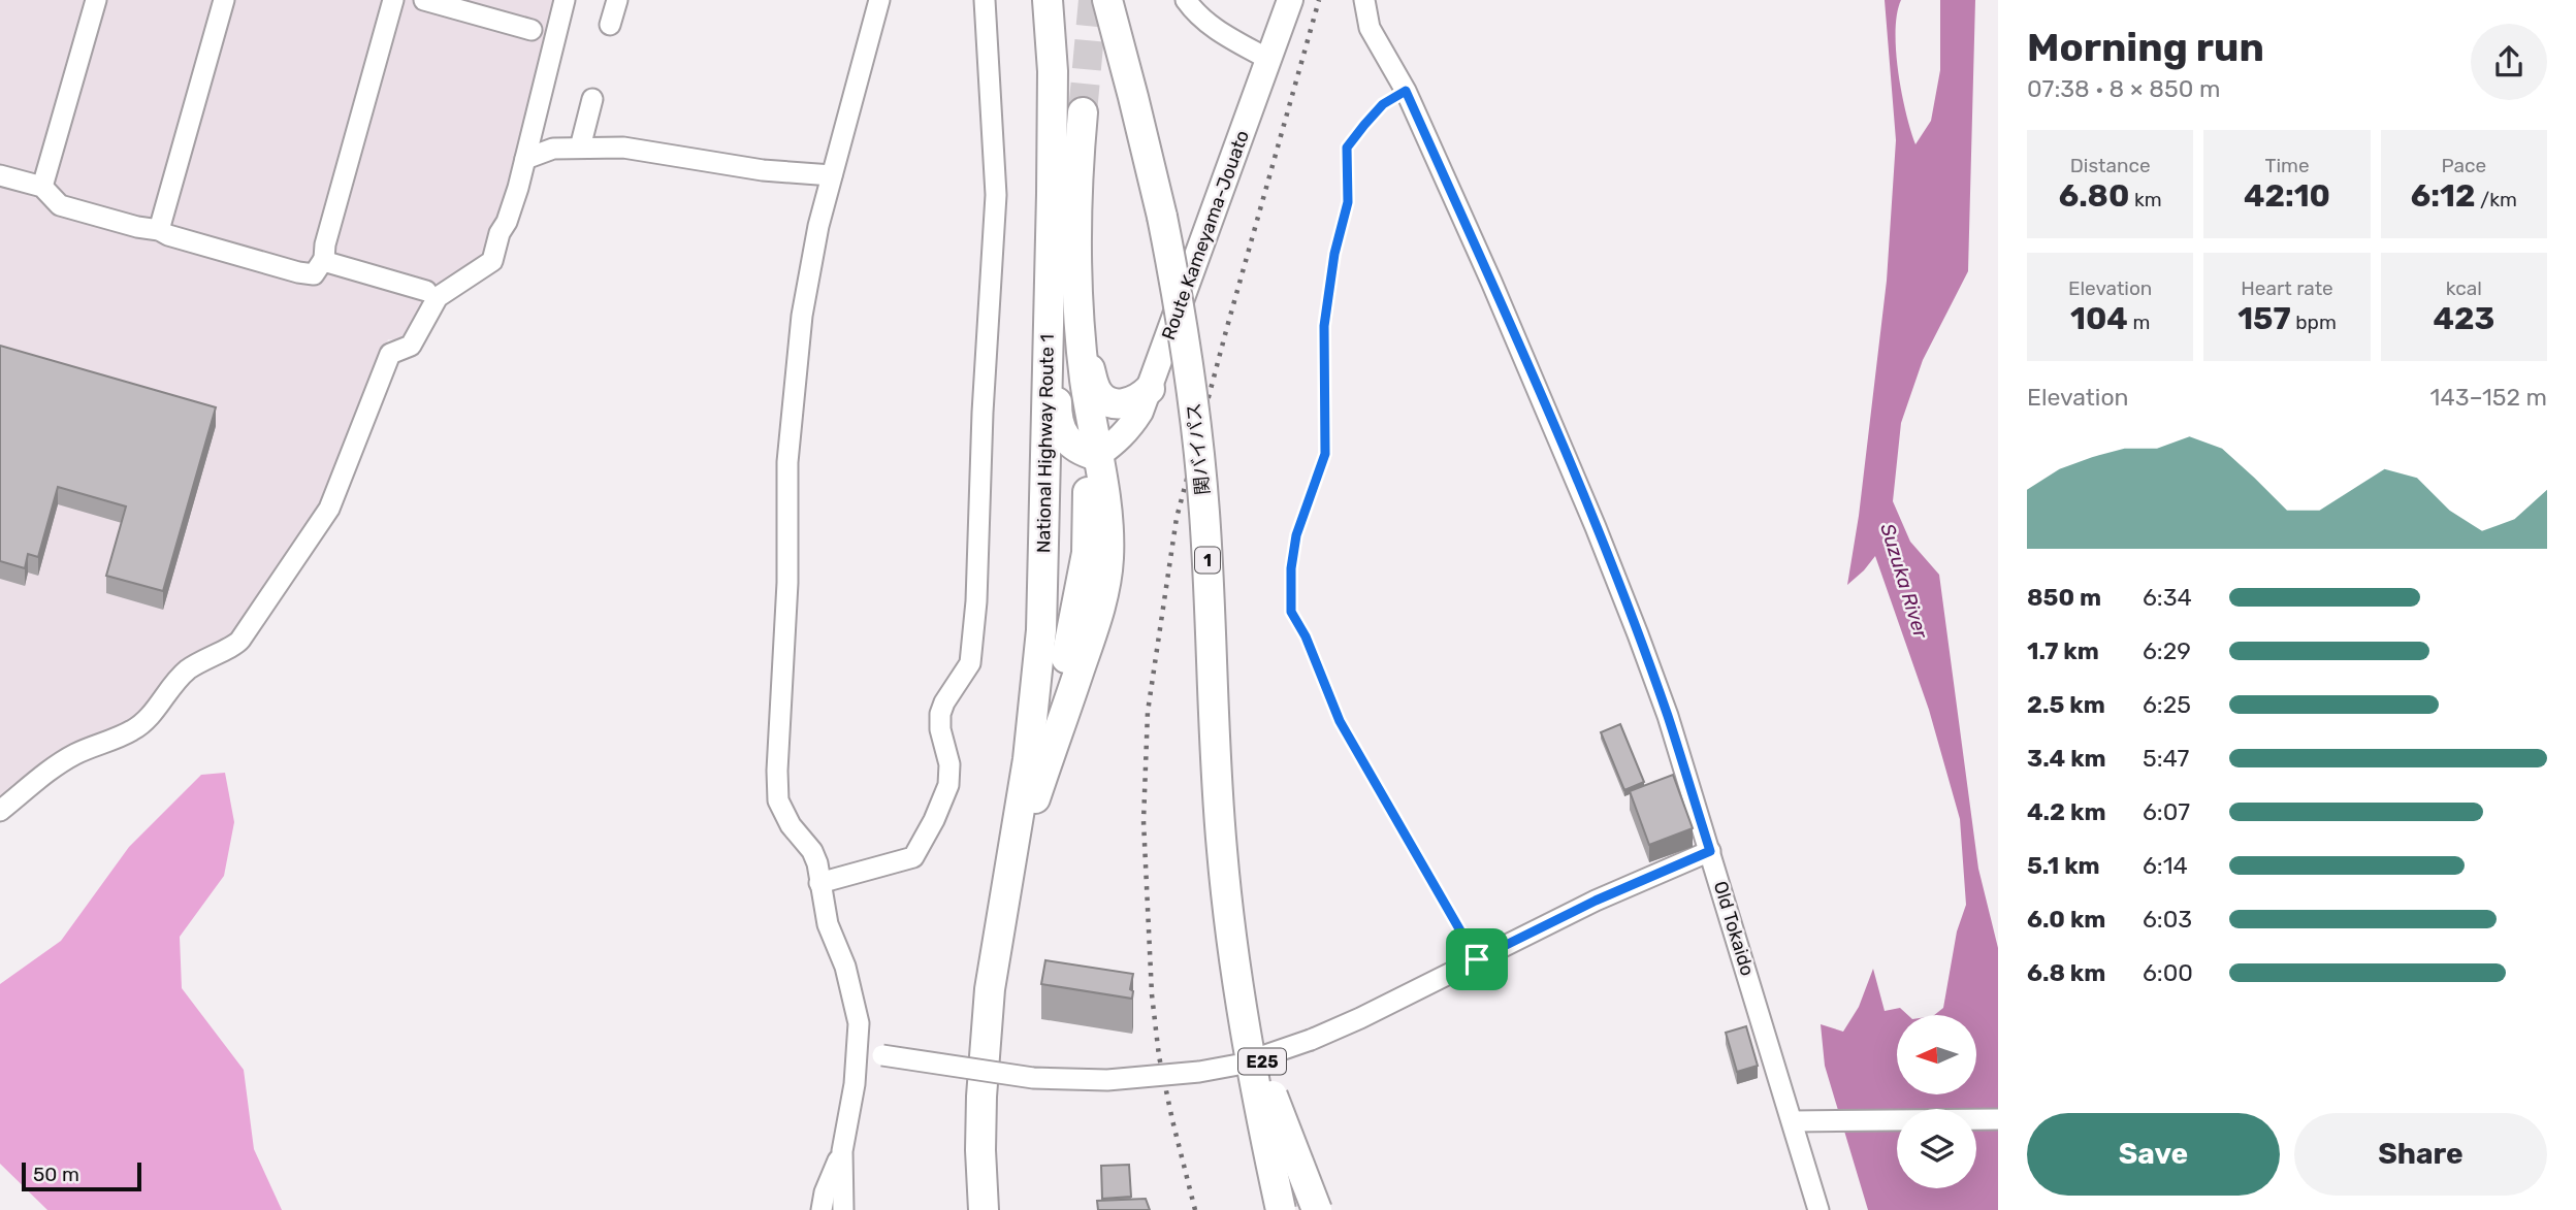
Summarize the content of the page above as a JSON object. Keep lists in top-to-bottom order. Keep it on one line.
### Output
{"streets":{"highway":["National Highway Route 1","関バイパス","1","E25"],"main road":["Route Kameyama-Jouato"],"street":["Old Tokaido"]},"crossings":[["Route Kameyama-Jouato","National Highway Route 1"],["関バイパス","E25"]],"water":["Suzuka River"],"scale_bar":"50 m","north":"left","page":{"heading":["Morning run","07:38 · 8 × 850 m"],"stats":[["Distance","6.80 km"],["Time","42:10"],["Pace","6:12 /km"],["Elevation","104 m"],["Heart rate","157 bpm"],["kcal","423"]],"chart":["Elevation","143–152 m"],"list":[{"name":"850 m","note":"6:34"},{"name":"1.7 km","note":"6:29"},{"name":"2.5 km","note":"6:25"},{"name":"3.4 km","note":"5:47"},{"name":"4.2 km","note":"6:07"},{"name":"5.1 km","note":"6:14"},{"name":"6.0 km","note":"6:03"},{"name":"6.8 km","note":"6:00"}],"buttons":["Save","Share"],"scale":"50 m"}}
